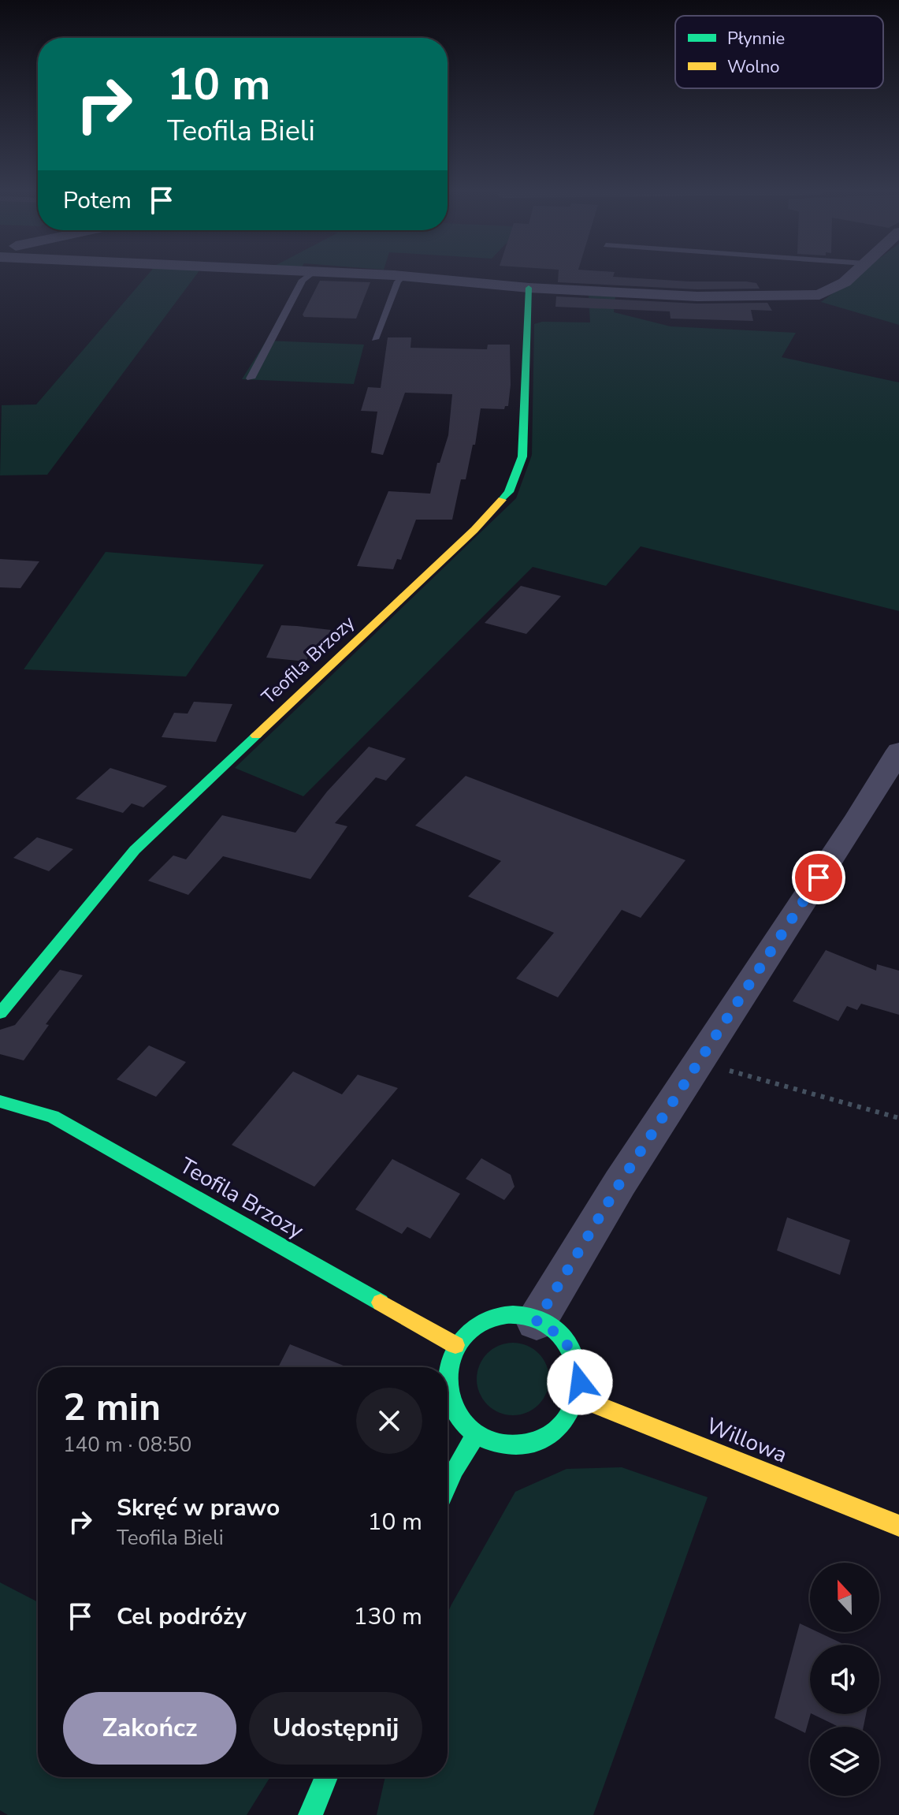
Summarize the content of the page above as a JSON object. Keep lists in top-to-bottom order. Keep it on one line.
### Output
{"streets":{"street":["Teofila Brzozy","Willowa"]},"legend":["Płynnie","Wolno"],"north":"top","page":{"turn":["10 m","Teofila Bieli"],"then":"Potem","heading":["2 min","140 m · 08:50"],"list":[{"name":"Skręć w prawo","note":"Teofila Bieli","value":"10 m"},{"name":"Cel podróży","value":"130 m"}],"buttons":["Zakończ","Udostępnij"]}}
